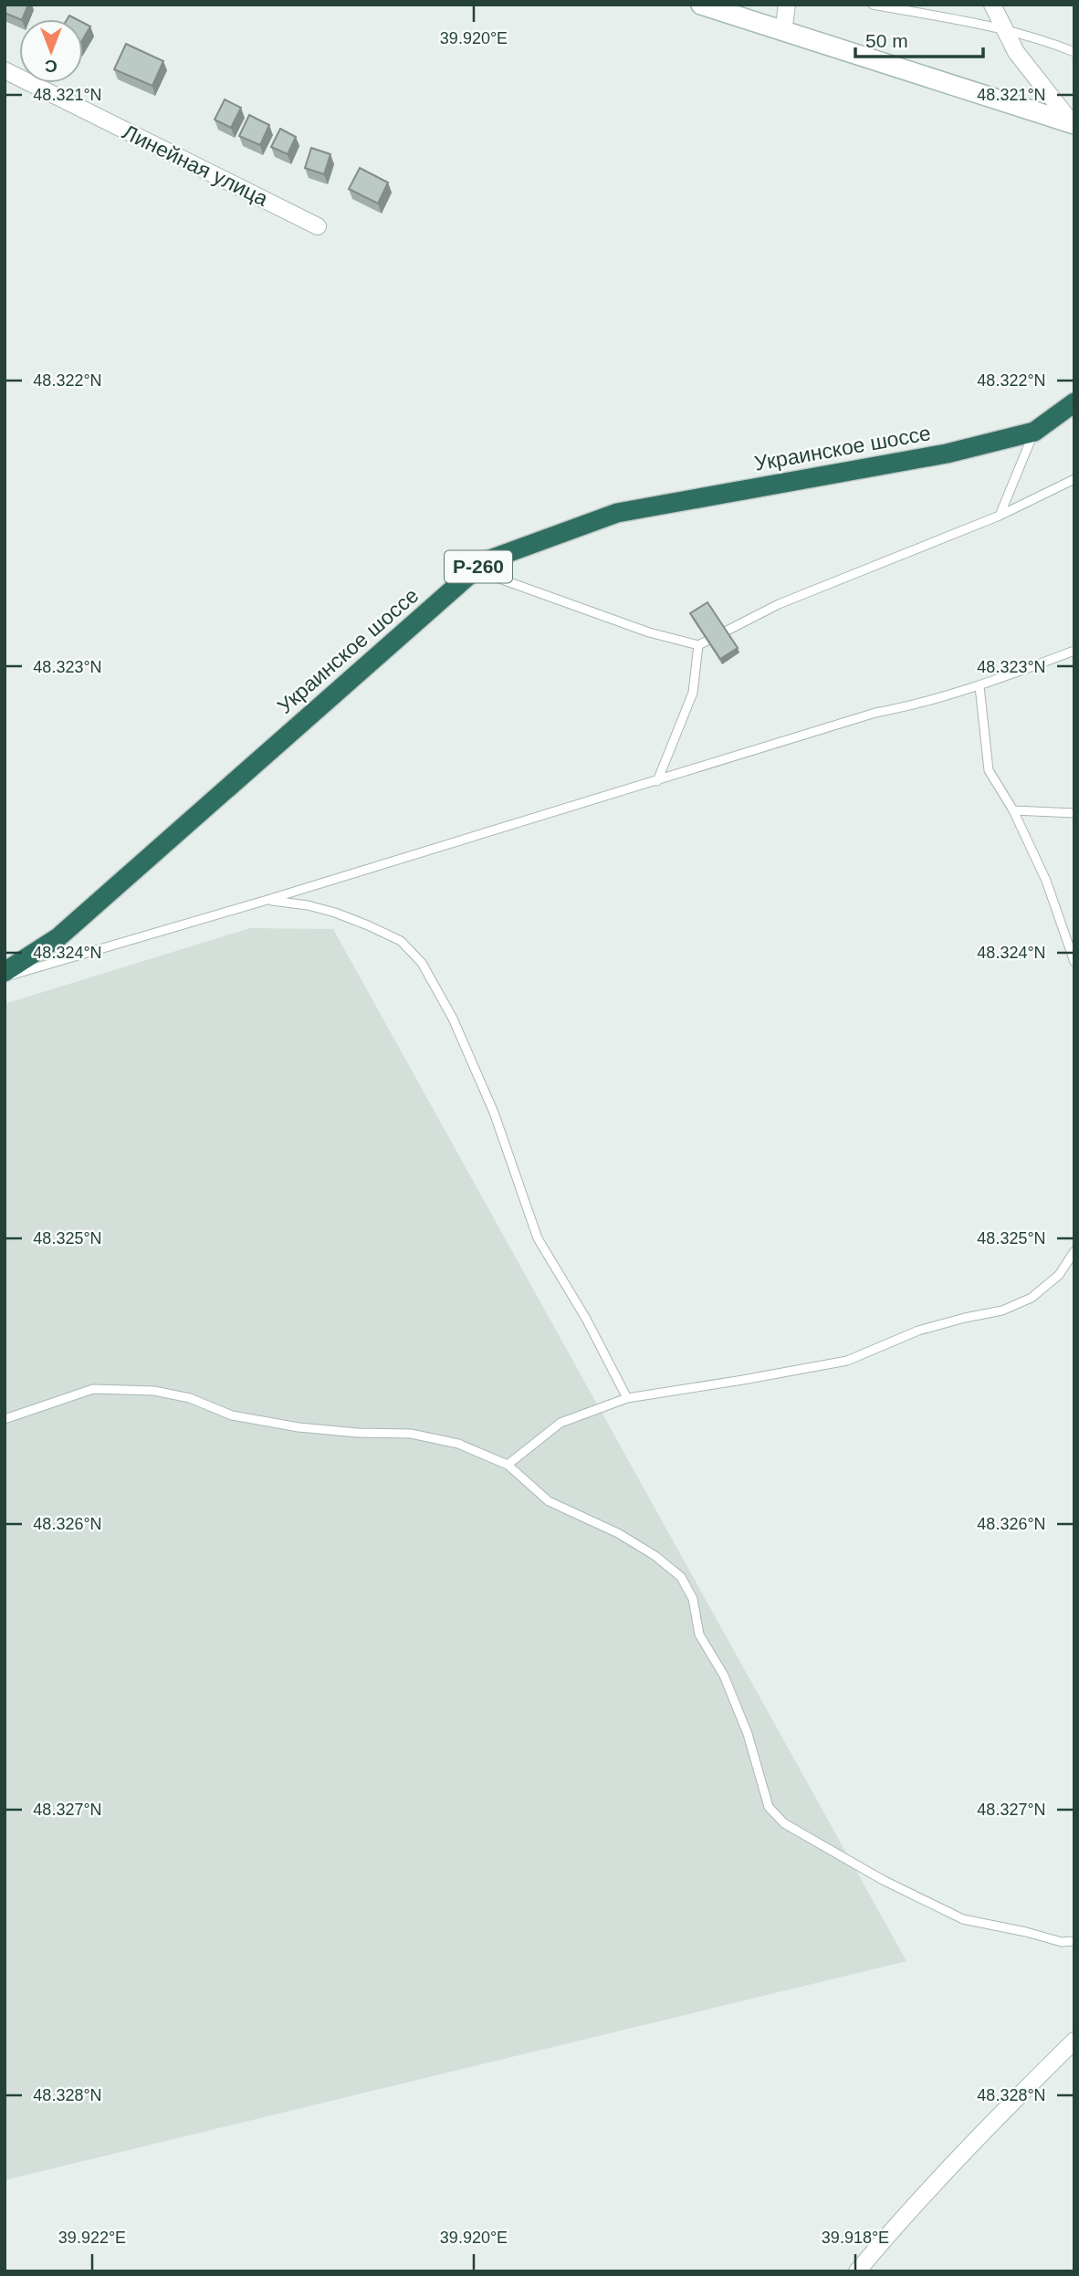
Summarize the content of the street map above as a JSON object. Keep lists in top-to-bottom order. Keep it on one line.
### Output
{"streets":{"highway":["Украинское шоссе","Р-260"],"street":["Линейная улица"]},"scale_bar":"50 m","north":"bottom","coordinates":["39.920°E","48.321°N","48.322°N","48.323°N","48.324°N","48.325°N","48.326°N","48.327°N","48.328°N","39.922°E","39.918°E"]}
